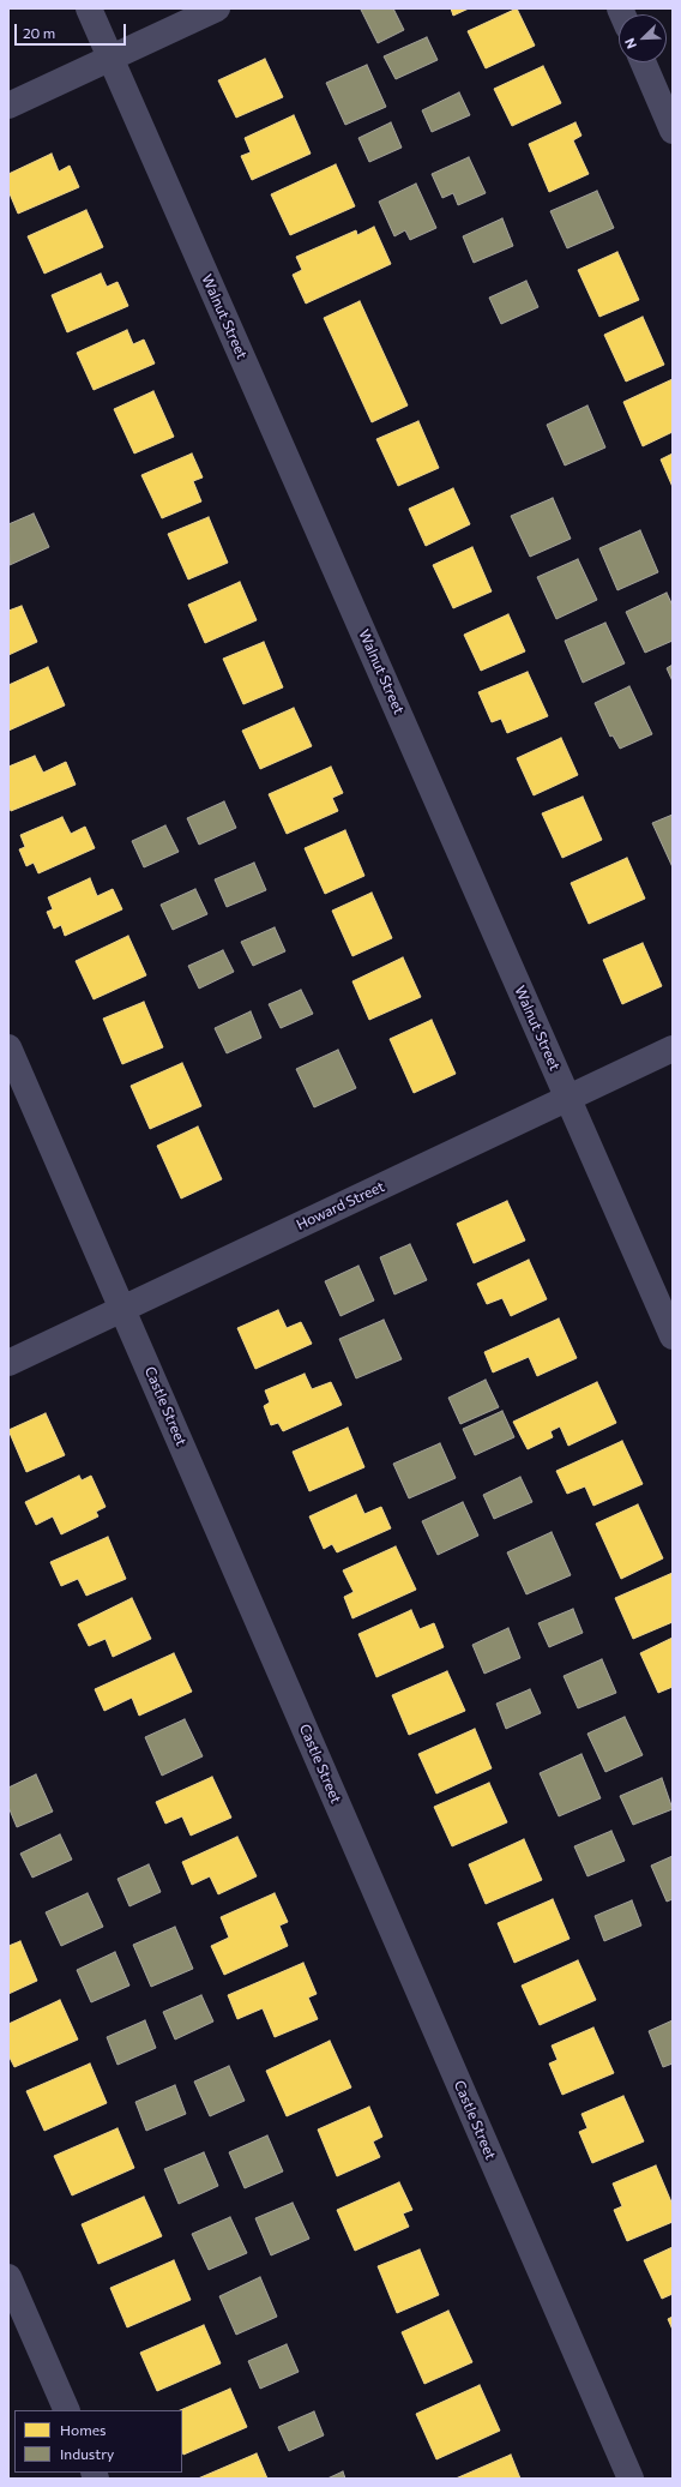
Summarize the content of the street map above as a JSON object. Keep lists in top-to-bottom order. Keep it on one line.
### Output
{"streets":{"street":["Walnut Street","Howard Street","Castle Street"]},"crossings":[["Walnut Street","Howard Street"],["Howard Street","Castle Street"]],"legend":["Homes","Industry"],"scale_bar":"20 m","north":"bottom left"}
